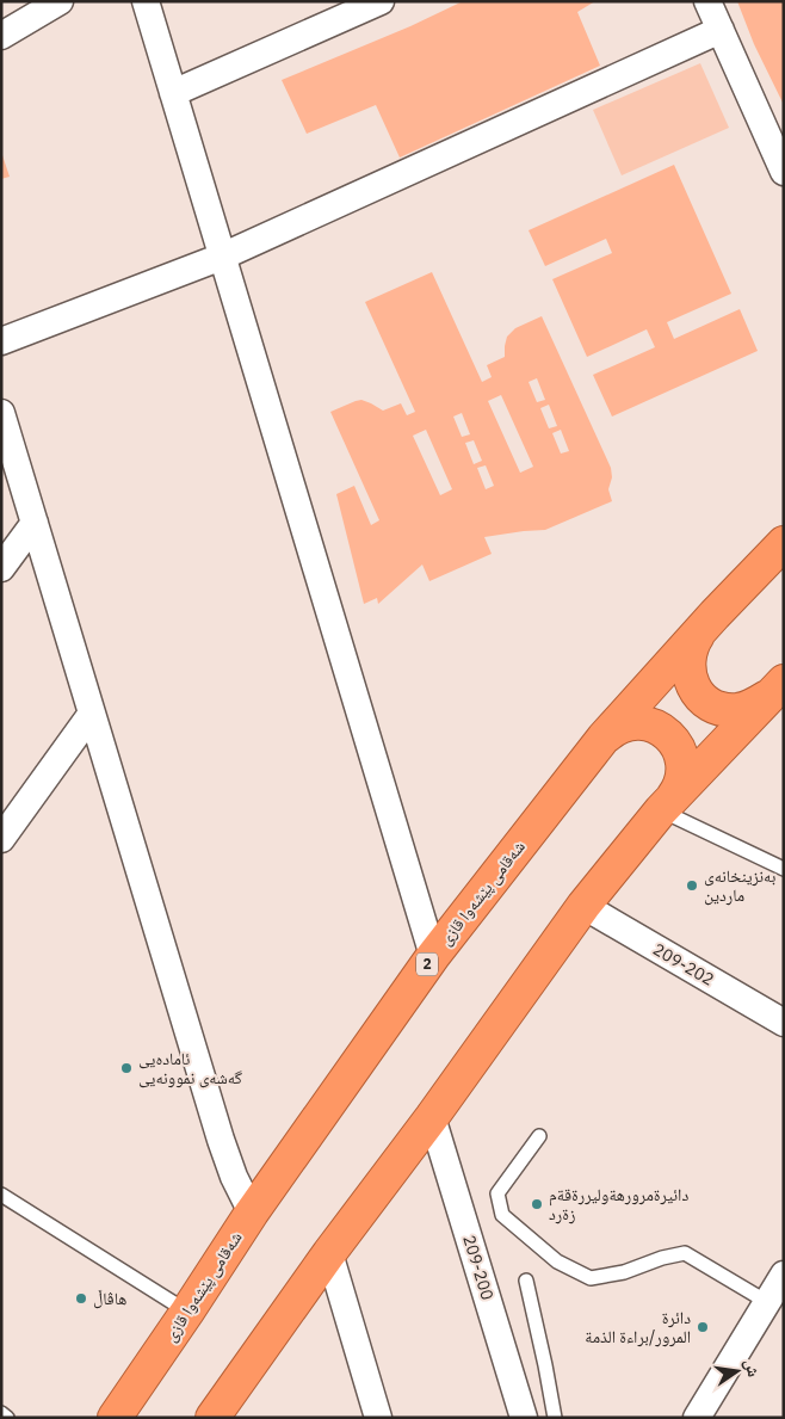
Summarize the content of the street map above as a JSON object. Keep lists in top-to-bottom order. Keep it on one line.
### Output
{"streets":{"highway":["شەقامی پێشەوا قازی","2"],"street":["209-202","209-200"]},"places":["بەنزینخانەی ماردین","ئامادەیی گەشەی نموونەیی","دائيرةمرورهةوليررةقةم زةرد","هاڤاڵ","دائرة المرور/براءة الذمة"],"north":"right"}
